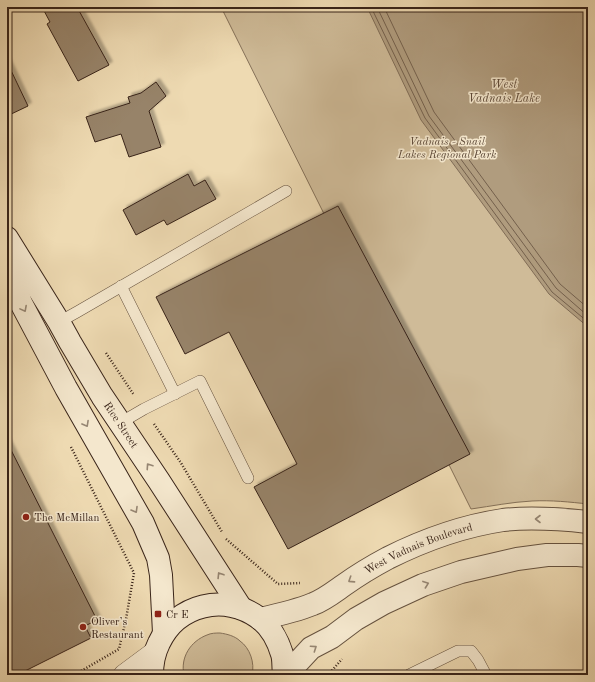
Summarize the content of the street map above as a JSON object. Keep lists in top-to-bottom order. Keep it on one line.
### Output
{"streets":{"main road":["Rice Street","West Vadnais Boulevard"]},"water":["West Vadnais Lake"],"parks":["Vadnais - Snail Lakes Regional Park"],"places":{"other":["The McMillan","Oliver’s Restaurant"],"transit":["Cr E"]}}
